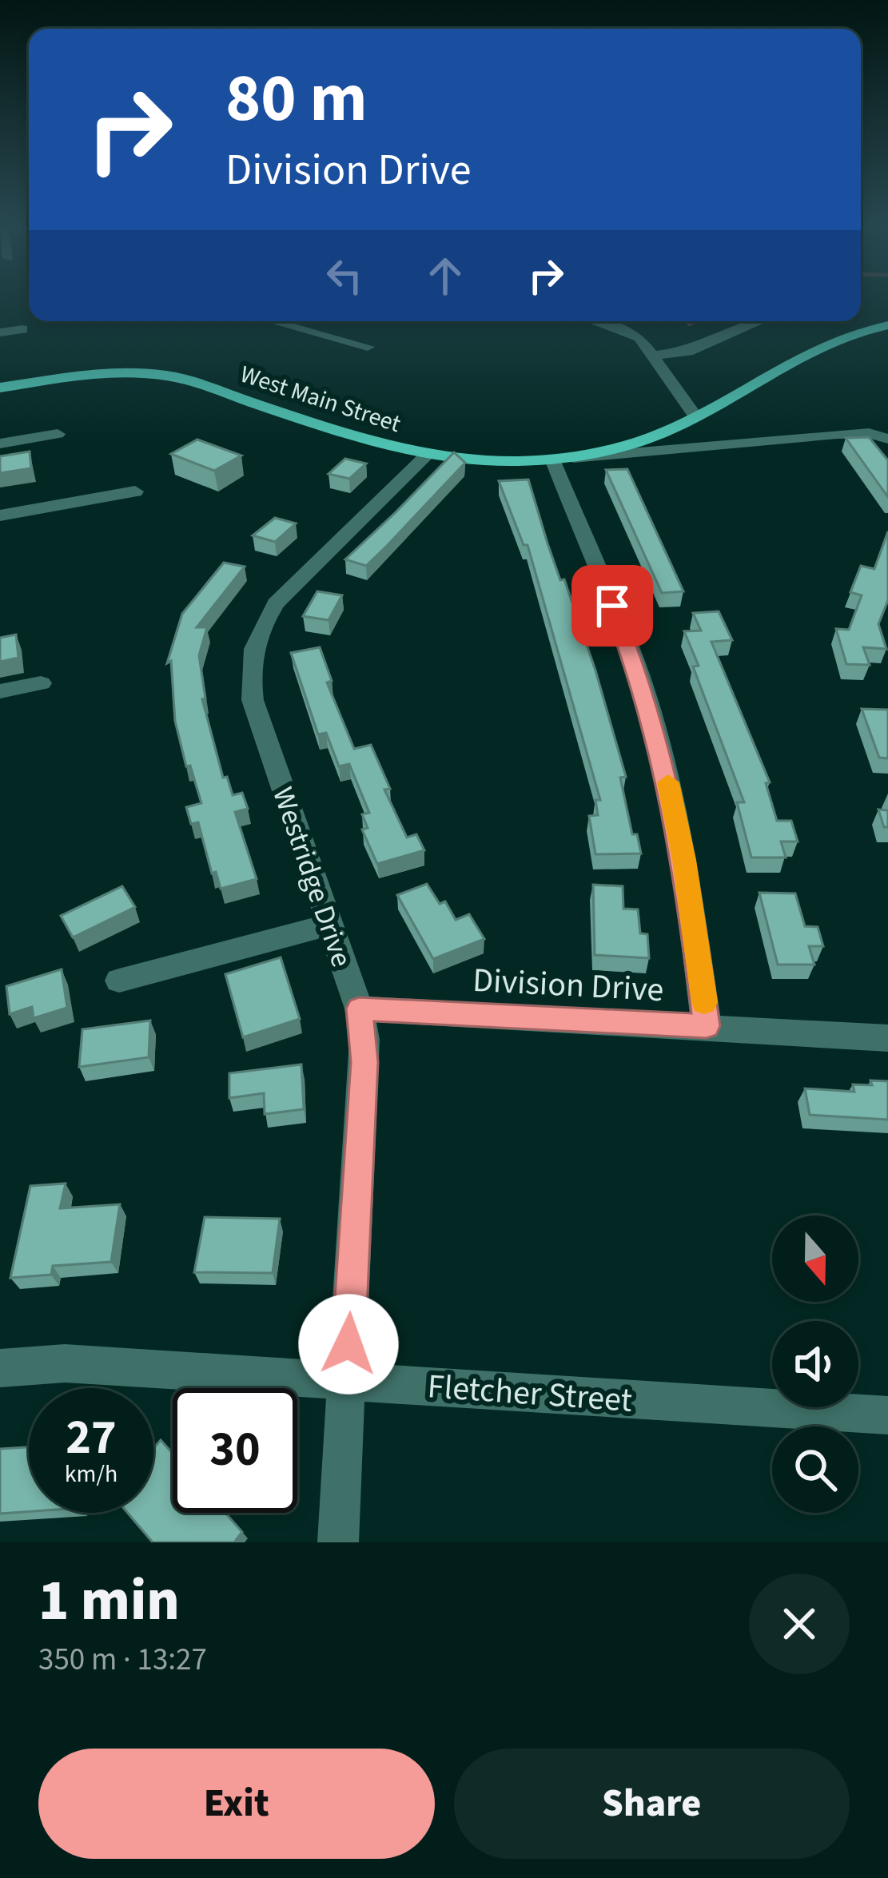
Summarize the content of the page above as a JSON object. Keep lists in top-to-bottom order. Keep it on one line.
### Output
{"streets":{"main road":["West Main Street"],"street":["Westridge Drive","Division Drive","Fletcher Street"]},"crossings":[["West Main Street","Westridge Drive"],["Westridge Drive","Division Drive"],["Westridge Drive","Fletcher Street"]],"north":"bottom","page":{"turn":["80 m","Division Drive"],"speed":"27 km/h","limit":"30","heading":["1 min","350 m · 13:27"],"buttons":["Exit","Share"]}}
